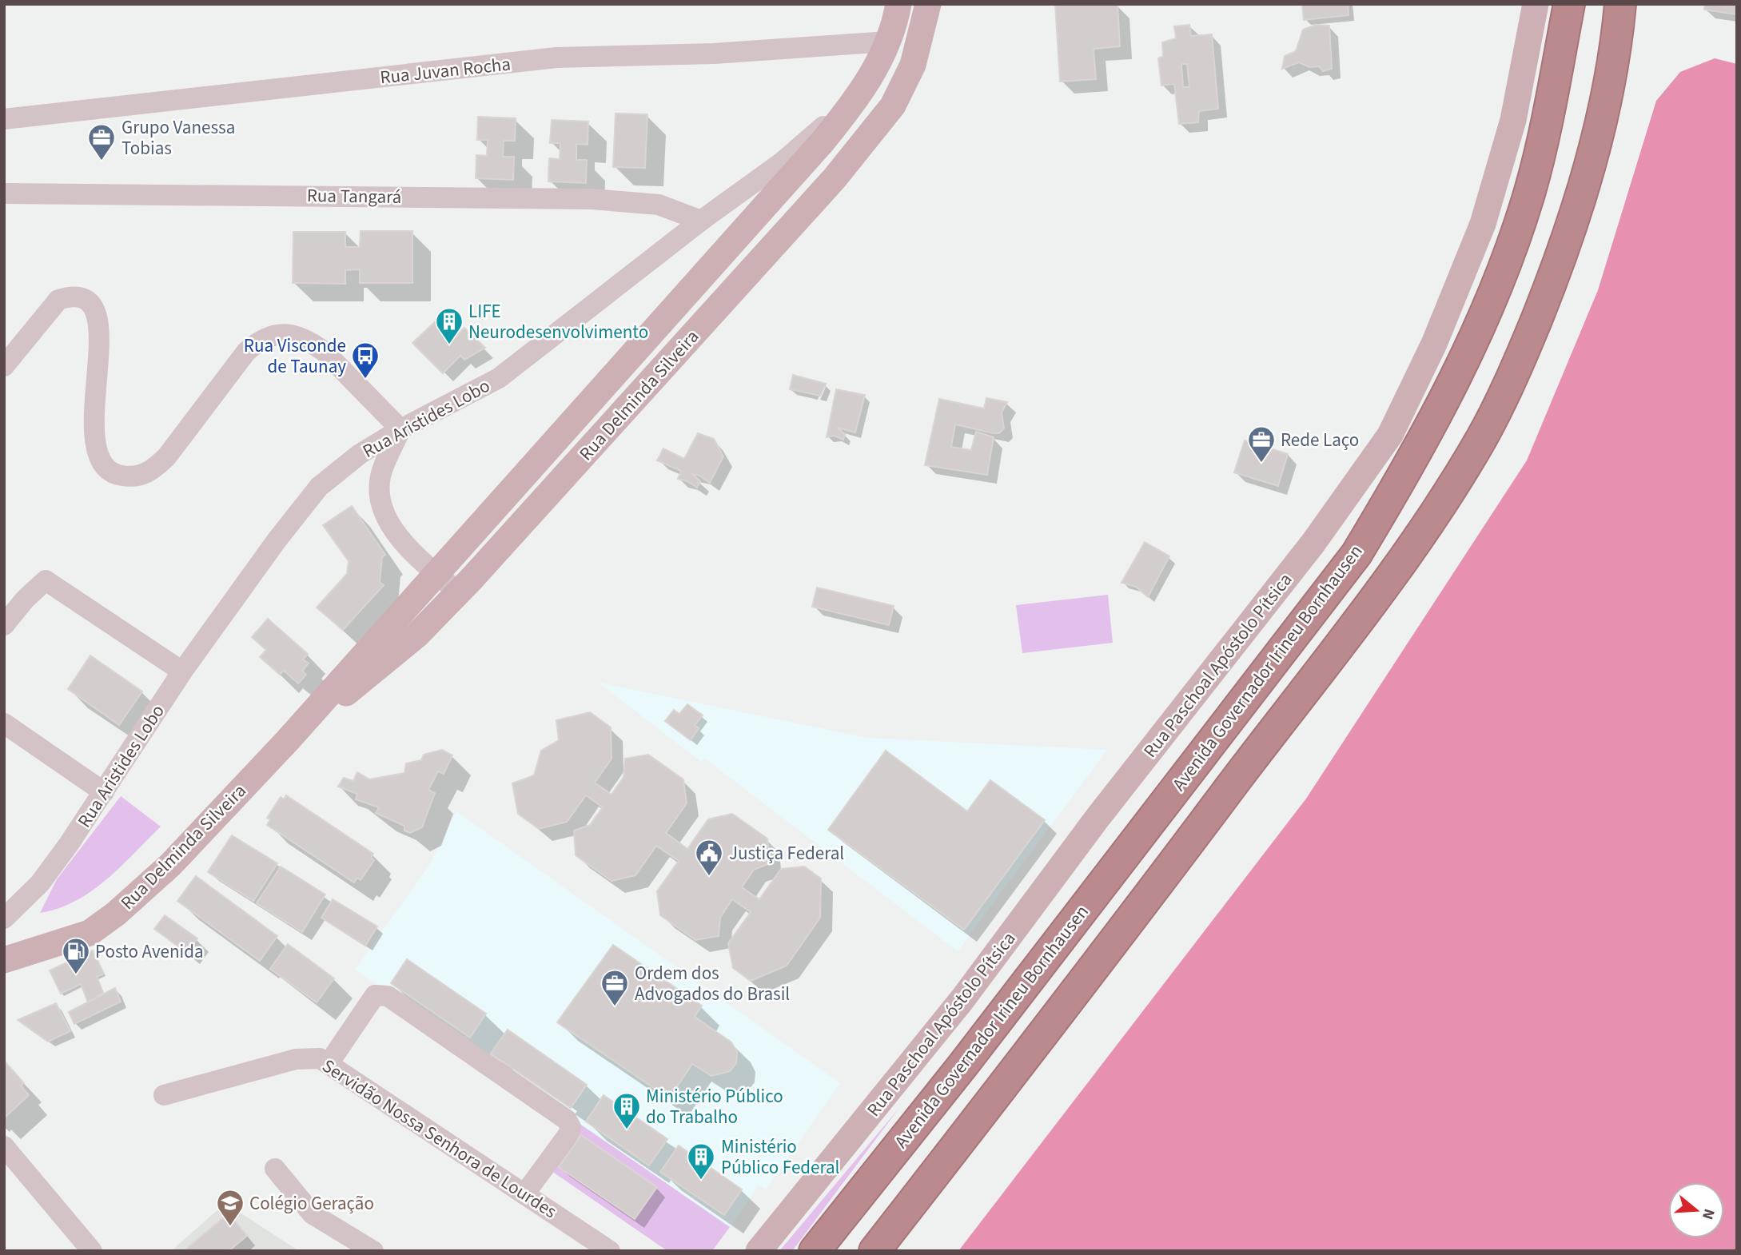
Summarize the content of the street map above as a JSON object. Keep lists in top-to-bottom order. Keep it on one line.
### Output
{"streets":{"highway":["Avenida Governador Irineu Bornhausen"],"main road":["Rua Delminda Silveira","Rua Paschoal Apóstolo Pítsica"],"street":["Rua Juvan Rocha","Rua Tangará","Rua Aristides Lobo","Servidão Nossa Senhora de Lourdes"]},"crossings":[["Rua Juvan Rocha","Rua Delminda Silveira"],["Rua Tangará","Rua Aristides Lobo"],["Rua Delminda Silveira","Rua Aristides Lobo"]],"places":{"office":["Grupo Vanessa Tobias","Rede Laço","Ordem dos Advogados do Brasil"],"building":["LIFE Neurodesenvolvimento","Ministério Público do Trabalho","Ministério Público Federal"],"bus stop":["Rua Visconde de Taunay"],"public building":["Justiça Federal"],"fuel station":["Posto Avenida"],"school or university":["Colégio Geração"]},"north":"right"}
